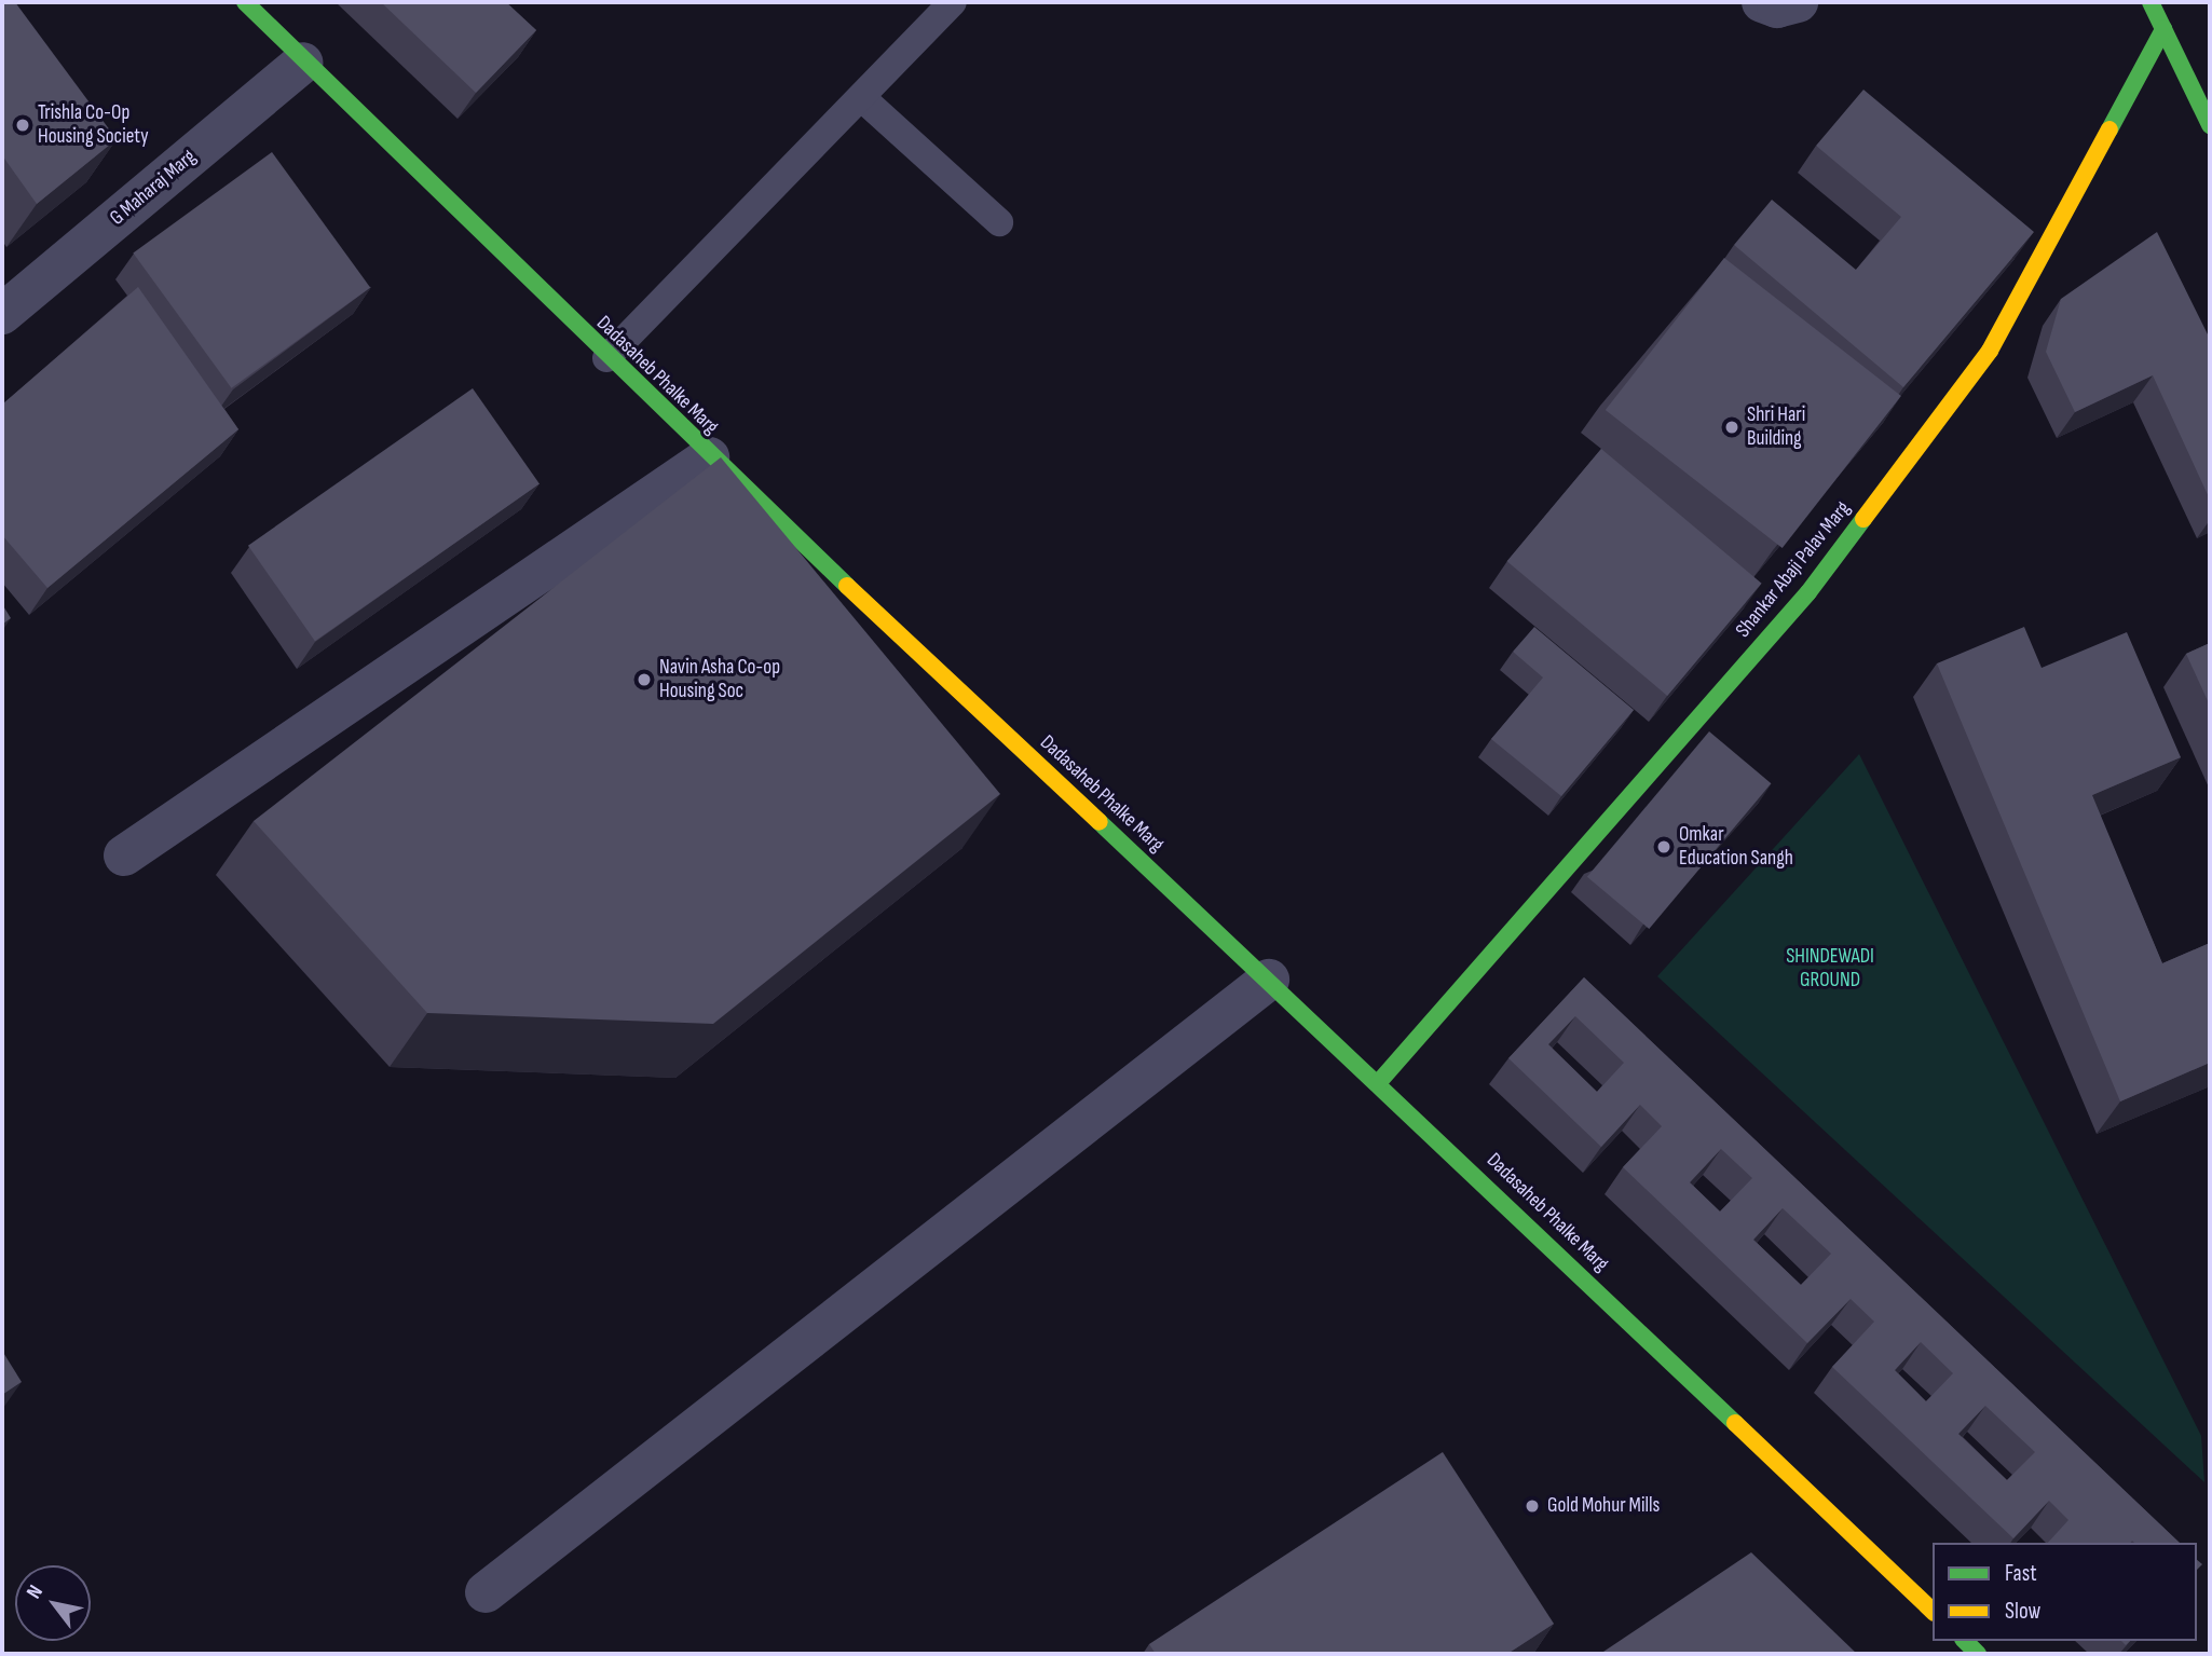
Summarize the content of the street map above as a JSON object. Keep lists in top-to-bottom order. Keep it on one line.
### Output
{"streets":{"main road":["Dadasaheb Phalke Marg","Shankar Abaji Palav Marg"],"street":["G Maharaj Marg"]},"crossings":[["G Maharaj Marg","Dadasaheb Phalke Marg"],["Dadasaheb Phalke Marg","Shankar Abaji Palav Marg"]],"parks":["SHINDEWADI GROUND"],"places":["Trishla Co-Op Housing Society","Shri Hari Building","Navin Asha Co-op Housing Soc","Omkar Education Sangh","Gold Mohur Mills"],"legend":["Fast","Slow"],"north":"top left"}
